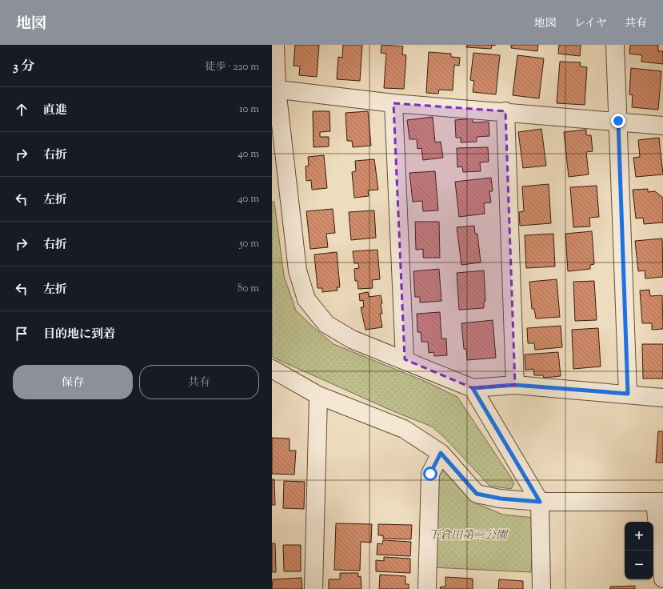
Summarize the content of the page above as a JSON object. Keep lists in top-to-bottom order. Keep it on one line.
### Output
{"parks":["下倉田第二公園"],"page":{"header":"地図","nav":["地図","レイヤ","共有"],"heading":["3 分","徒歩 · 220 m"],"list":[["直進","10 m"],["右折","40 m"],["左折","40 m"],["右折","50 m"],["左折","80 m"],"目的地に到着"],"buttons":["保存","共有"],"map_buttons":["+","−"]}}
